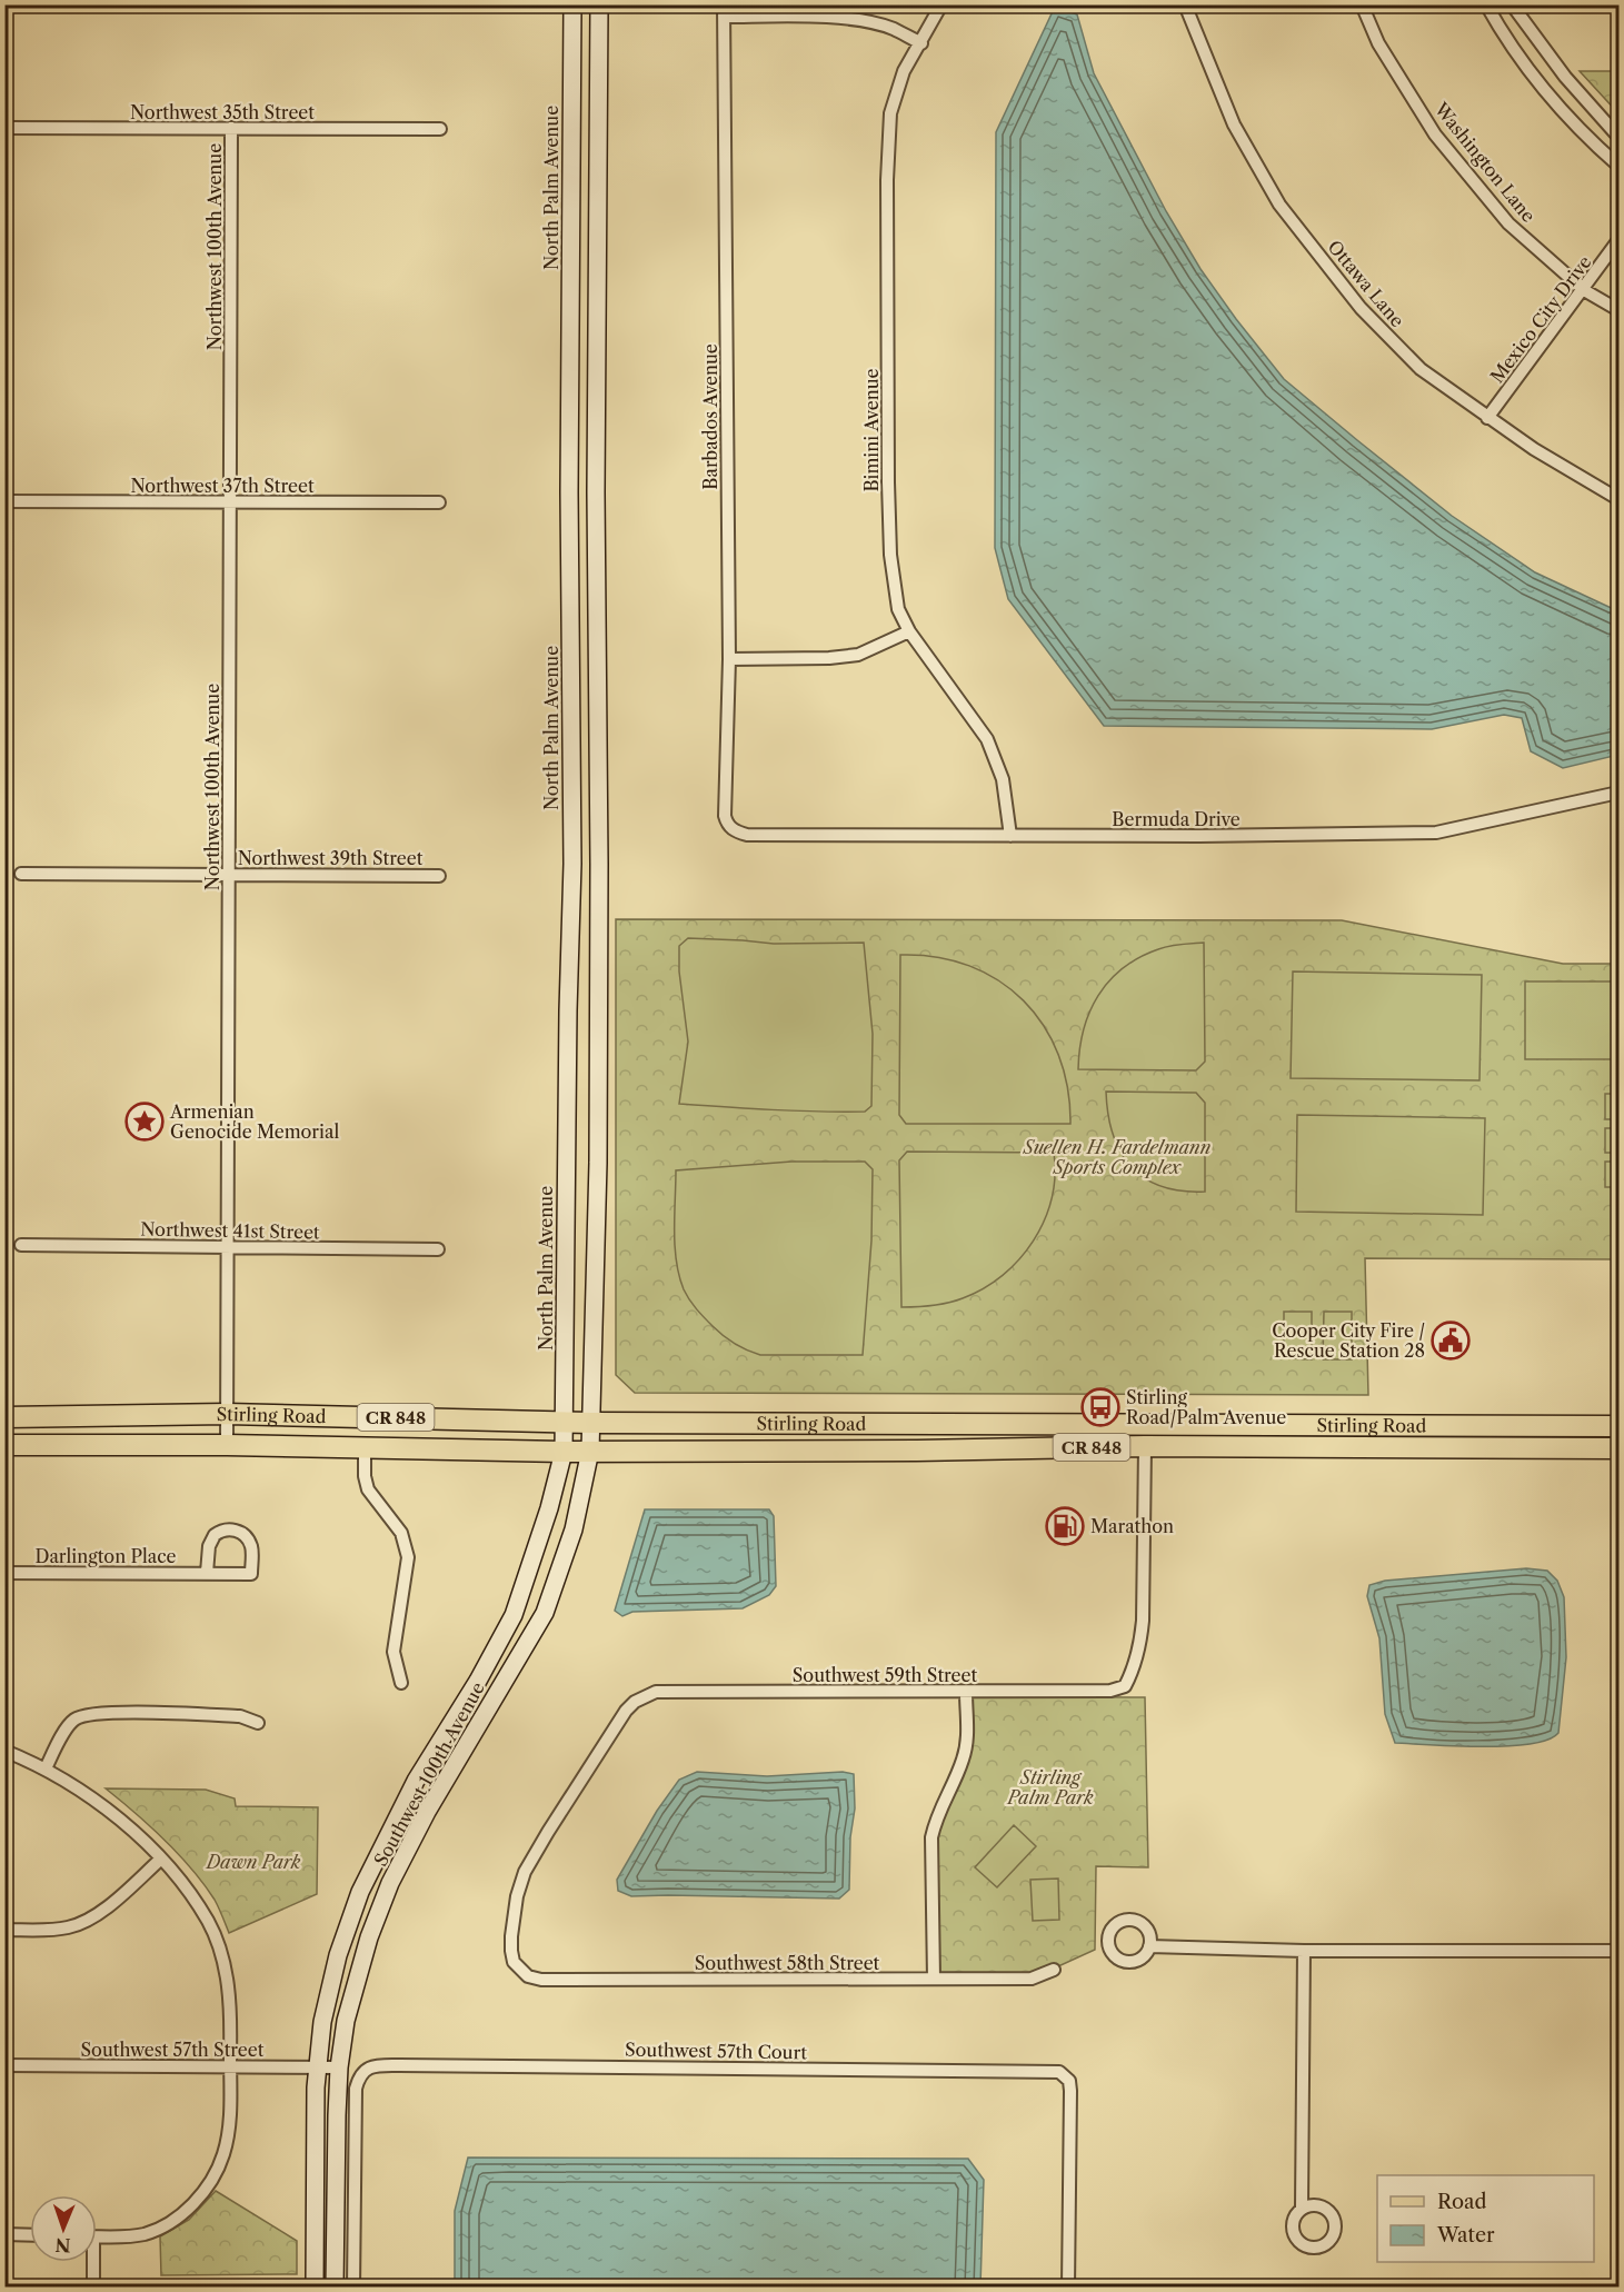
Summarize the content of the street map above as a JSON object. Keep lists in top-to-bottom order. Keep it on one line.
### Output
{"streets":{"main road":["North Palm Avenue","Stirling Road","CR 848","Southwest 100th Avenue"],"street":["Northwest 35th Street","Washington Lane","Northwest 100th Avenue","Ottawa Lane","Mexico City Drive","Barbados Avenue","Bimini Avenue","Northwest 37th Street","Bermuda Drive","Northwest 39th Street","Northwest 41st Street","Darlington Place","Southwest 59th Street","Southwest 58th Street","Southwest 57th Street","Southwest 57th Court"]},"crossings":[["Northwest 35th Street","Northwest 100th Avenue"],["Washington Lane","Mexico City Drive"],["North Palm Avenue","Stirling Road"],["North Palm Avenue","Southwest 100th Avenue"],["Northwest 100th Avenue","Northwest 37th Street"],["Northwest 100th Avenue","Northwest 39th Street"],["Northwest 100th Avenue","Northwest 41st Street"],["Northwest 100th Avenue","Stirling Road"],["Ottawa Lane","Mexico City Drive"],["Barbados Avenue","Bermuda Drive"],["Bimini Avenue","Bermuda Drive"],["Stirling Road","Southwest 59th Street"],["Stirling Road","Southwest 100th Avenue"],["Southwest 59th Street","Southwest 58th Street"],["Southwest 100th Avenue","Southwest 57th Street"]],"parks":["Suellen H. Fardelmann Sports Complex","Stirling Palm Park","Dawn Park"],"places":{"place":["Armenian Genocide Memorial"],"public building":["Cooper City Fire / Rescue Station 28"],"bus stop":["Stirling Road/Palm Avenue"],"fuel station":["Marathon"]},"legend":["Road","Water"],"north":"bottom"}
